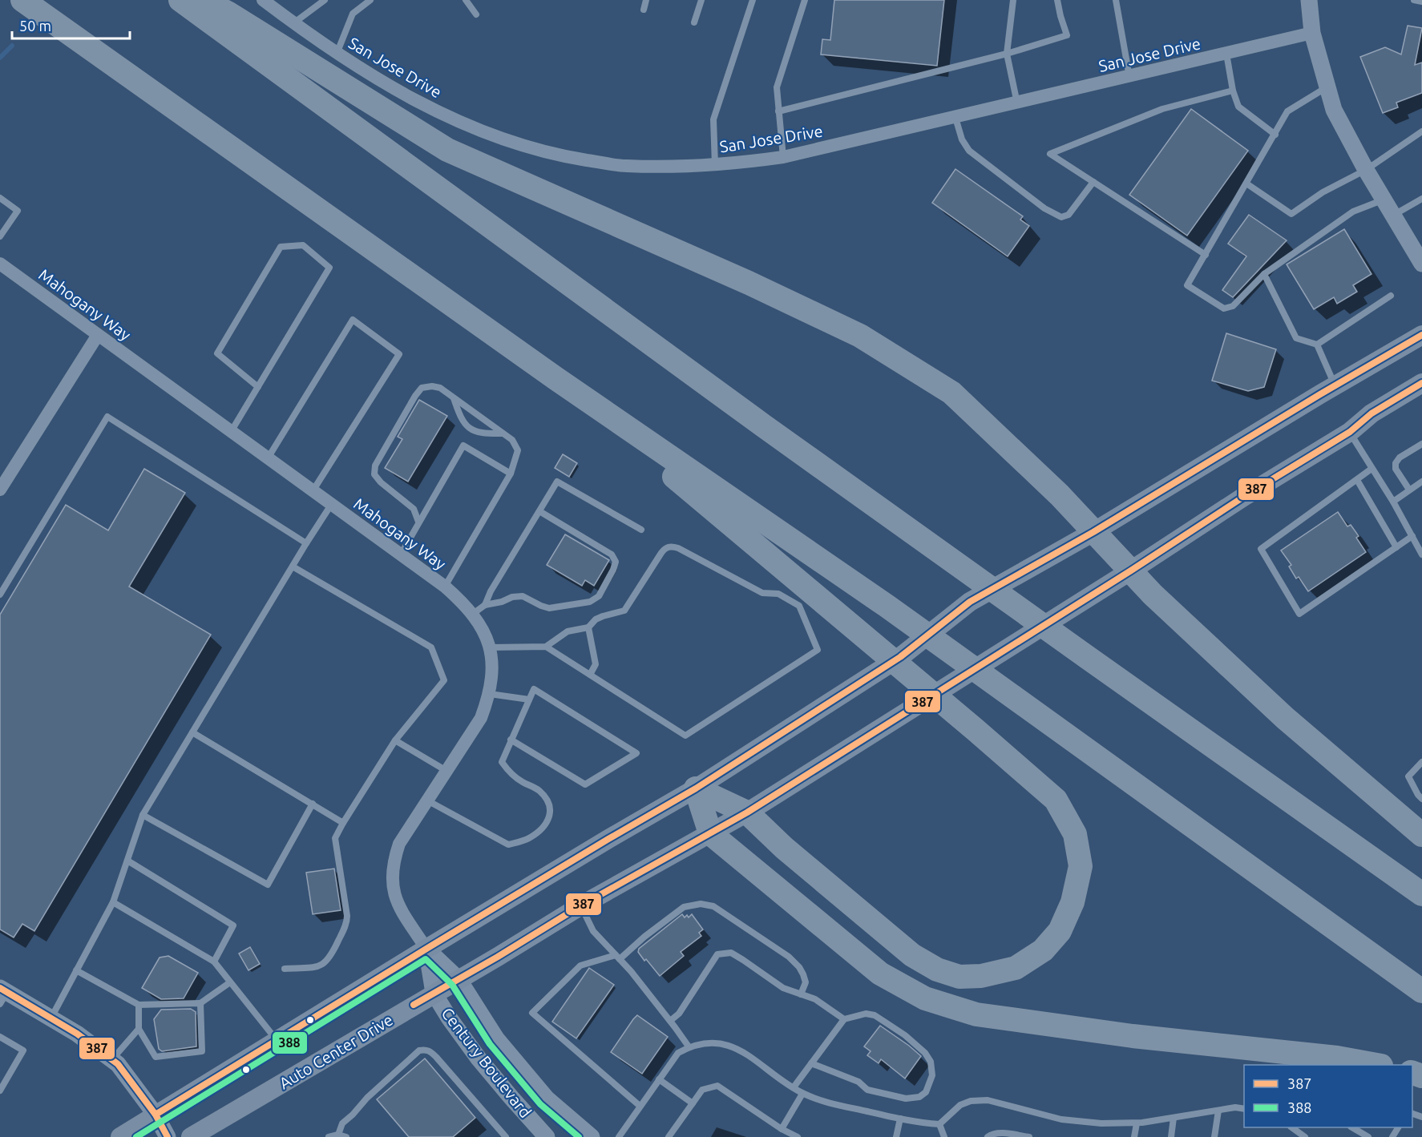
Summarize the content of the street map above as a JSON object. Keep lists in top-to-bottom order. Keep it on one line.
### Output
{"streets":{"main road":["Auto Center Drive"],"street":["San Jose Drive","Mahogany Way","Century Boulevard"]},"crossings":[["Mahogany Way","Century Boulevard"],["Auto Center Drive","Century Boulevard"]],"lines":["transit line 387","transit line 388"],"legend":["387","388"],"scale_bar":"50 m"}
